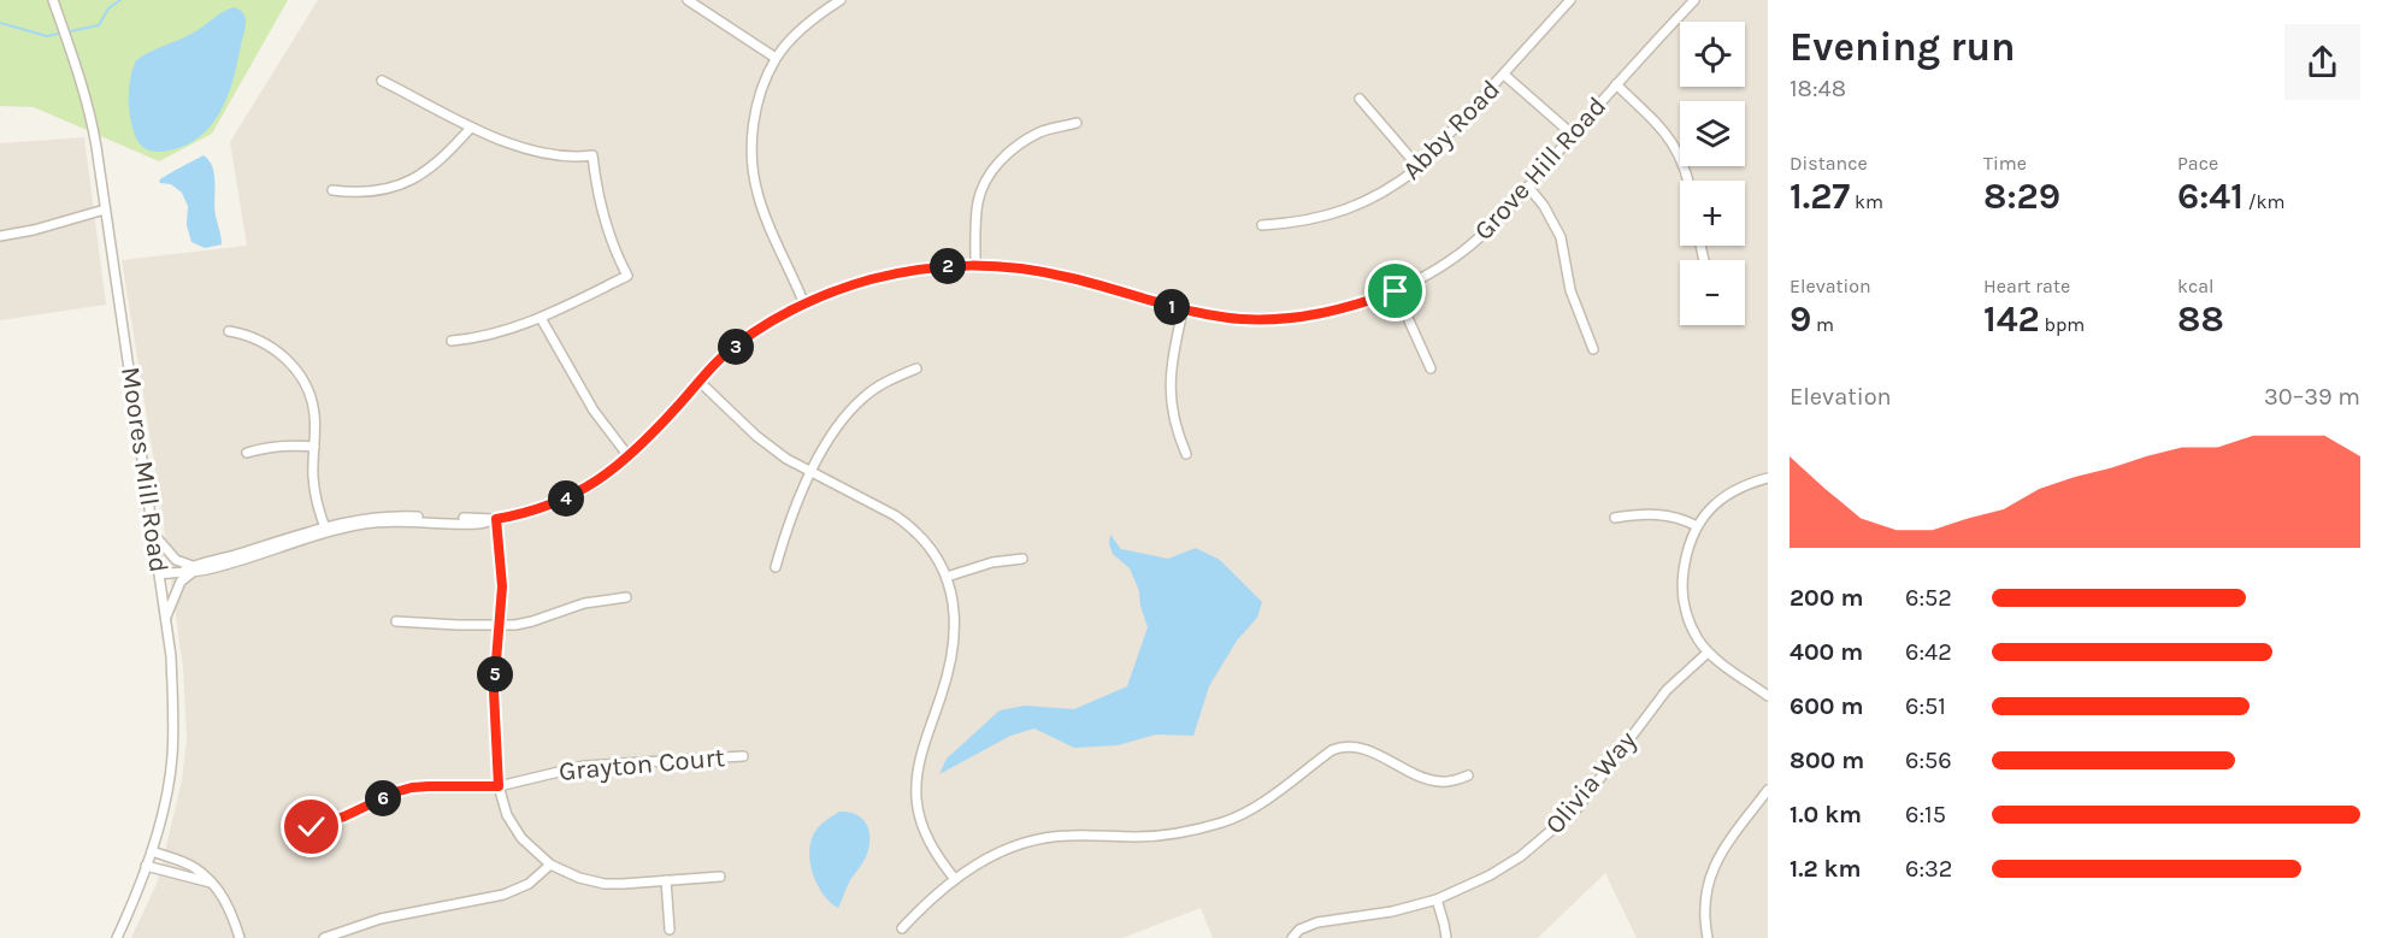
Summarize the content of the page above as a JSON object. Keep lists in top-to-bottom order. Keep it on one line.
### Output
{"streets":{"street":["Abby Road","Grove Hill Road","Moores Mill Road","Grayton Court","Olivia Way"]},"crossings":[["Grove Hill Road","Moores Mill Road"]],"page":{"heading":["Evening run","18:48"],"map_buttons":["+","−"],"stats":[["Distance","1.27 km"],["Time","8:29"],["Pace","6:41 /km"],["Elevation","9 m"],["Heart rate","142 bpm"],["kcal","88"]],"pins":["2","1","3","4","5","6"],"chart":["Elevation","30–39 m"],"list":[{"name":"200 m","note":"6:52"},{"name":"400 m","note":"6:42"},{"name":"600 m","note":"6:51"},{"name":"800 m","note":"6:56"},{"name":"1.0 km","note":"6:15"},{"name":"1.2 km","note":"6:32"}]}}
